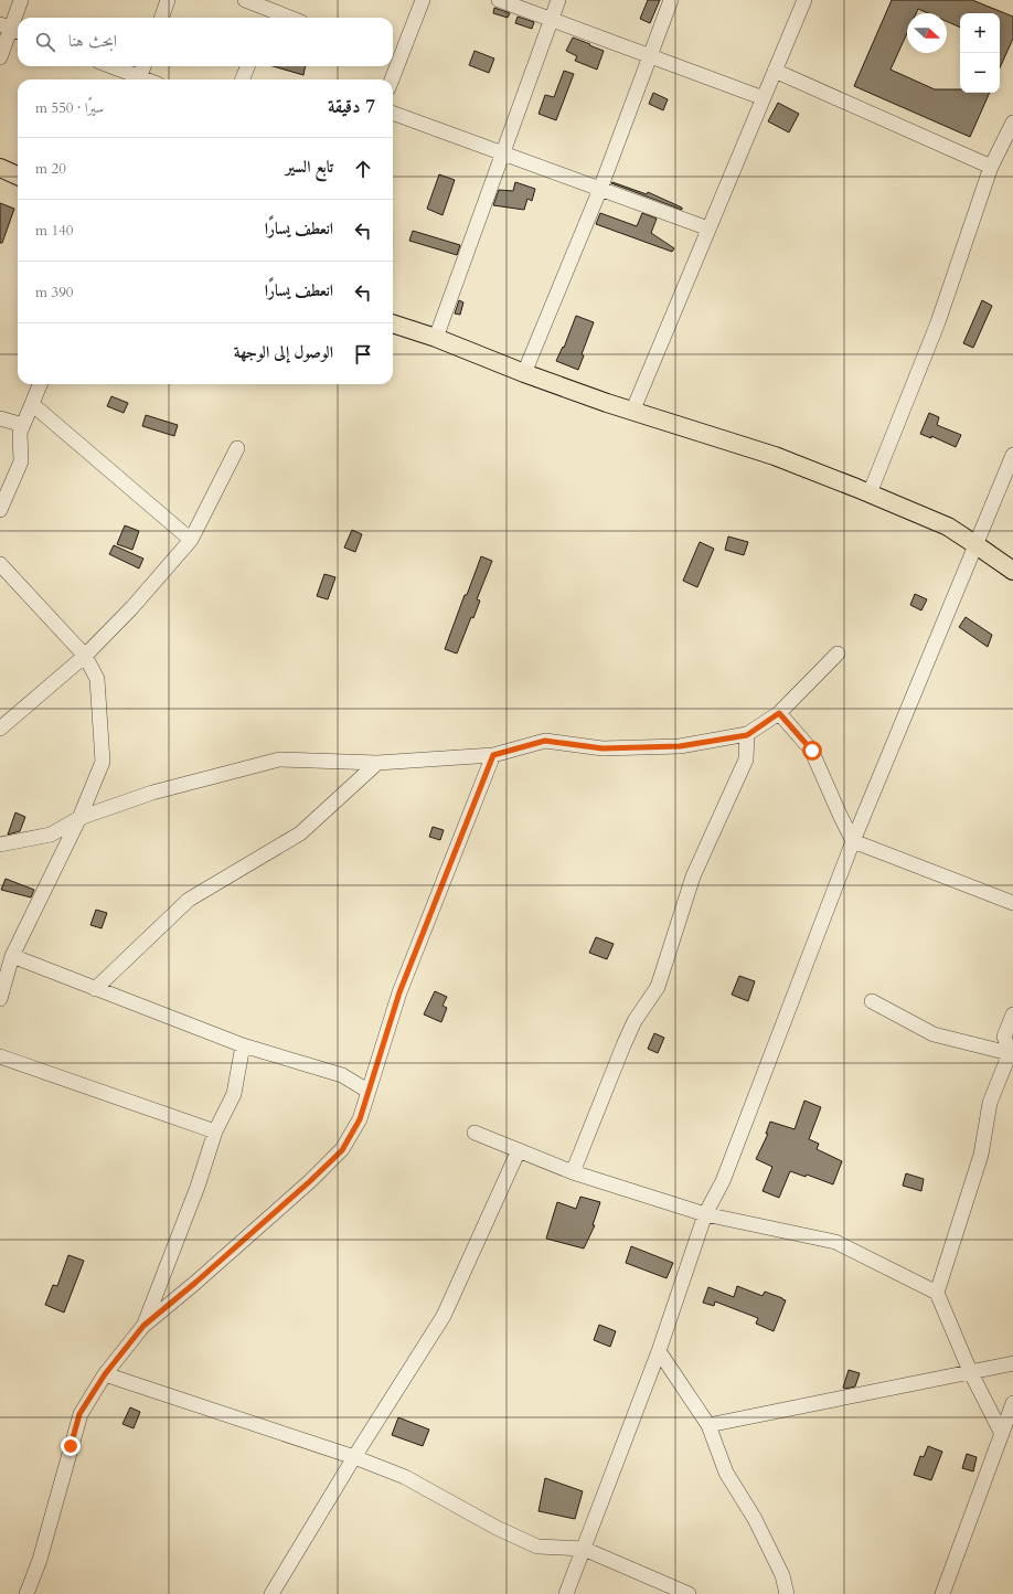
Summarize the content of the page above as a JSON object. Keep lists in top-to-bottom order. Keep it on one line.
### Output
{"north":"right","page":{"map_buttons":["+","−"],"search":"ابحث هنا","heading":["7 دقيقة","سيرًا · 550 m"],"list":[["تابع السير","20 m"],["انعطف يسارًا","140 m"],["انعطف يسارًا","390 m"],"الوصول إلى الوجهة"]}}
